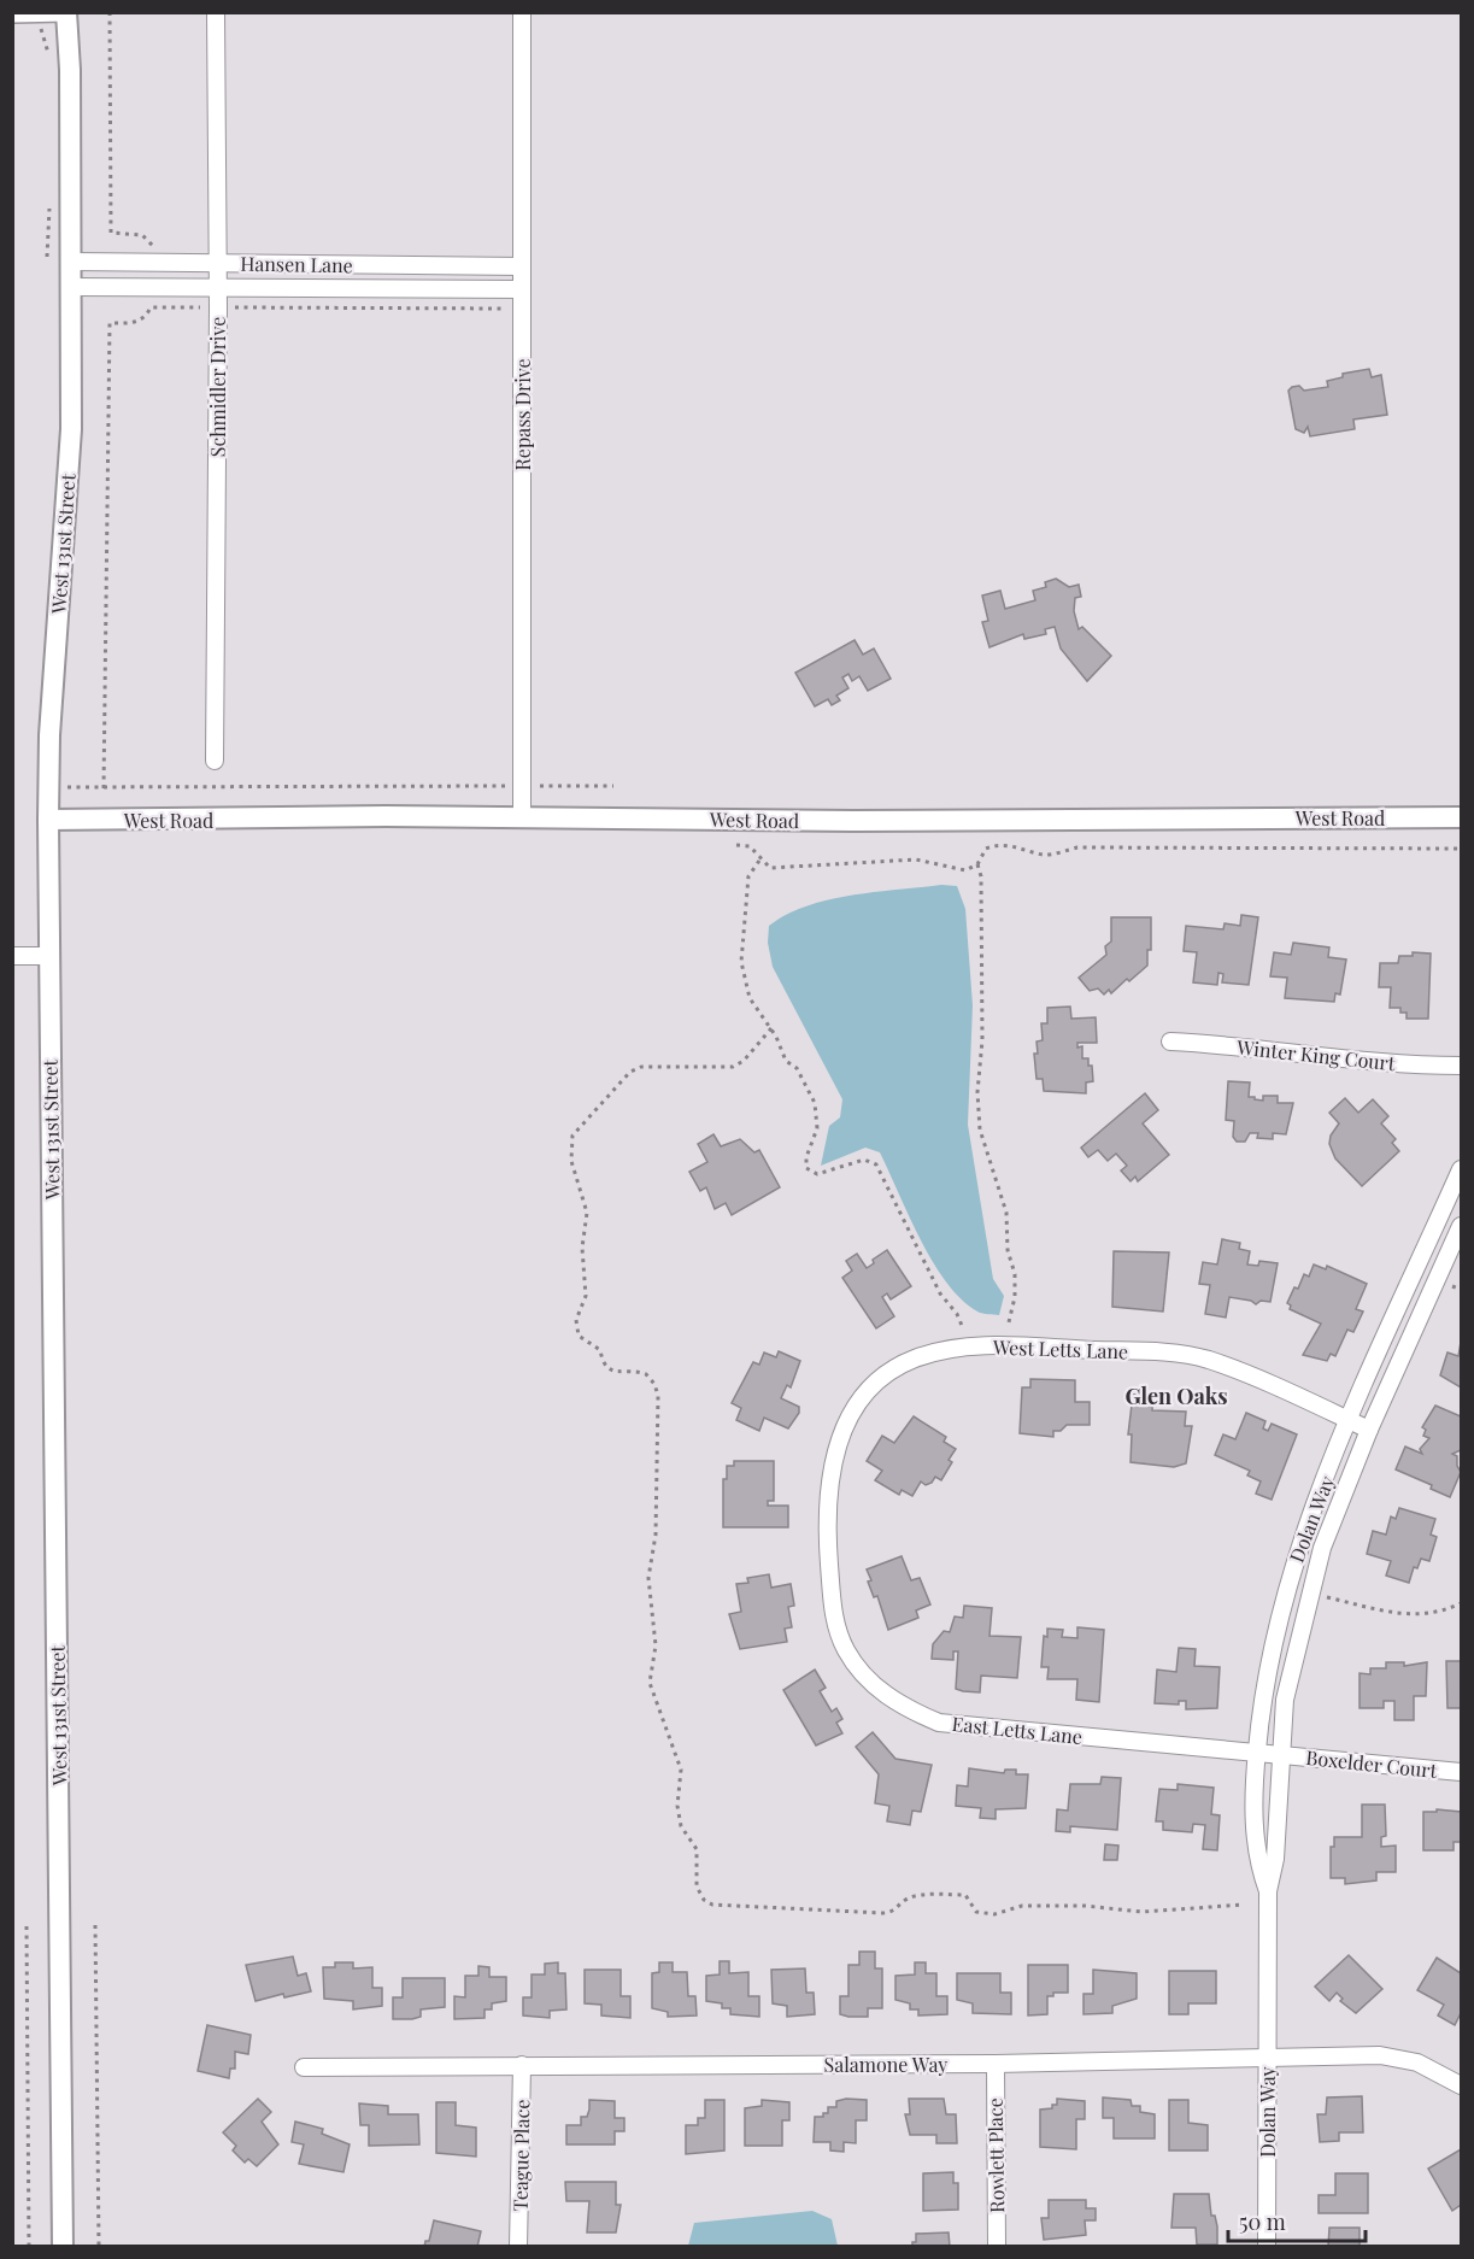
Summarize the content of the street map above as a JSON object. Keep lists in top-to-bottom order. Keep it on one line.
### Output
{"streets":{"street":["Hansen Lane","Schmidler Drive","Repass Drive","West 131st Street","West Road","Winter King Court","West Letts Lane","Dolan Way","East Letts Lane","Boxelder Court","Salamone Way","Teague Place","Rowlett Place"]},"crossings":[["Hansen Lane","Schmidler Drive"],["Hansen Lane","Repass Drive"],["Hansen Lane","West 131st Street"],["Repass Drive","West Road"],["West 131st Street","West Road"],["West Letts Lane","Dolan Way"],["West Letts Lane","East Letts Lane"],["Dolan Way","East Letts Lane"],["Dolan Way","Boxelder Court"],["Dolan Way","Salamone Way"],["East Letts Lane","Boxelder Court"],["Salamone Way","Teague Place"],["Salamone Way","Rowlett Place"]],"districts":["Glen Oaks"],"scale_bar":"50 m"}
